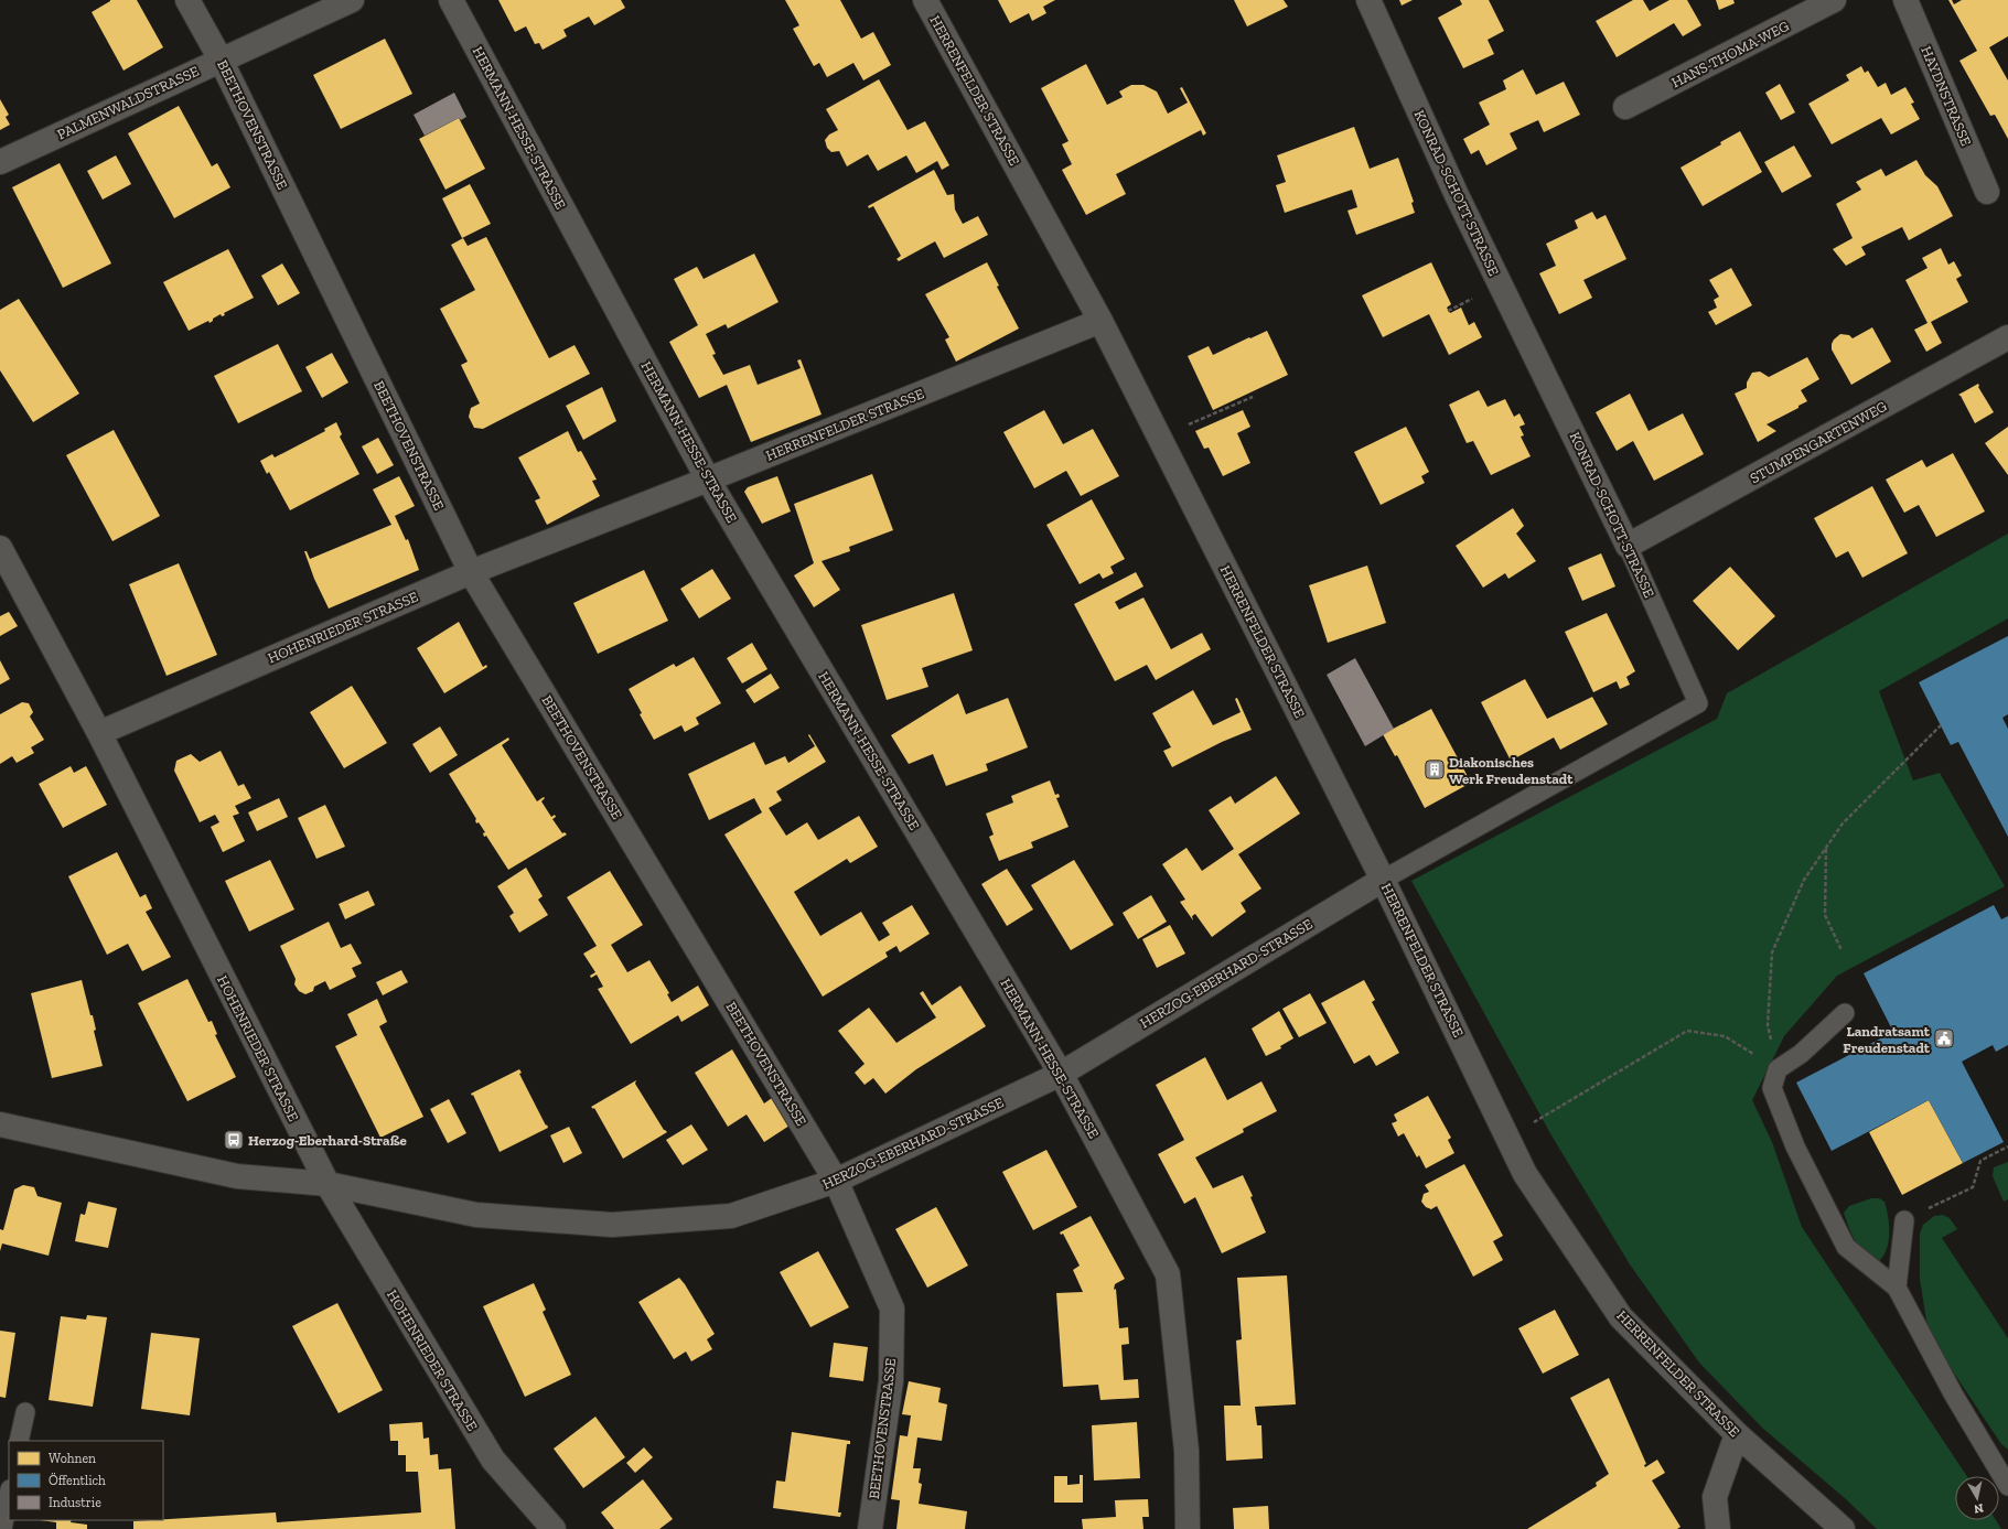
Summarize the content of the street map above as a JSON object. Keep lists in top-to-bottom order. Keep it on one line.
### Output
{"streets":{"street":["HANS-THOMA-WEG","HERRENFELDER STRASSE","HAYDNSTRASSE","PALMENWALDSTRASSE","BEETHOVENSTRASSE","HERMANN-HESSE-STRASSE","KONRAD-SCHOTT-STRASSE","STUMPENGARTENWEG","HOHENRIEDER STRASSE","HERZOG-EBERHARD-STRASSE"]},"crossings":[["HERRENFELDER STRASSE","HERMANN-HESSE-STRASSE"],["HERRENFELDER STRASSE","KONRAD-SCHOTT-STRASSE"],["HERRENFELDER STRASSE","HOHENRIEDER STRASSE"],["HERRENFELDER STRASSE","HERZOG-EBERHARD-STRASSE"],["PALMENWALDSTRASSE","BEETHOVENSTRASSE"],["BEETHOVENSTRASSE","HOHENRIEDER STRASSE"],["BEETHOVENSTRASSE","HERZOG-EBERHARD-STRASSE"],["HERMANN-HESSE-STRASSE","HERZOG-EBERHARD-STRASSE"],["KONRAD-SCHOTT-STRASSE","STUMPENGARTENWEG"],["KONRAD-SCHOTT-STRASSE","HERZOG-EBERHARD-STRASSE"],["HOHENRIEDER STRASSE","HERZOG-EBERHARD-STRASSE"]],"places":{"building":["Diakonisches Werk Freudenstadt"],"public building":["Landratsamt Freudenstadt"],"bus stop":["Herzog-Eberhard-Straße"]},"legend":["Wohnen","Öffentlich","Industrie"],"north":"bottom"}
